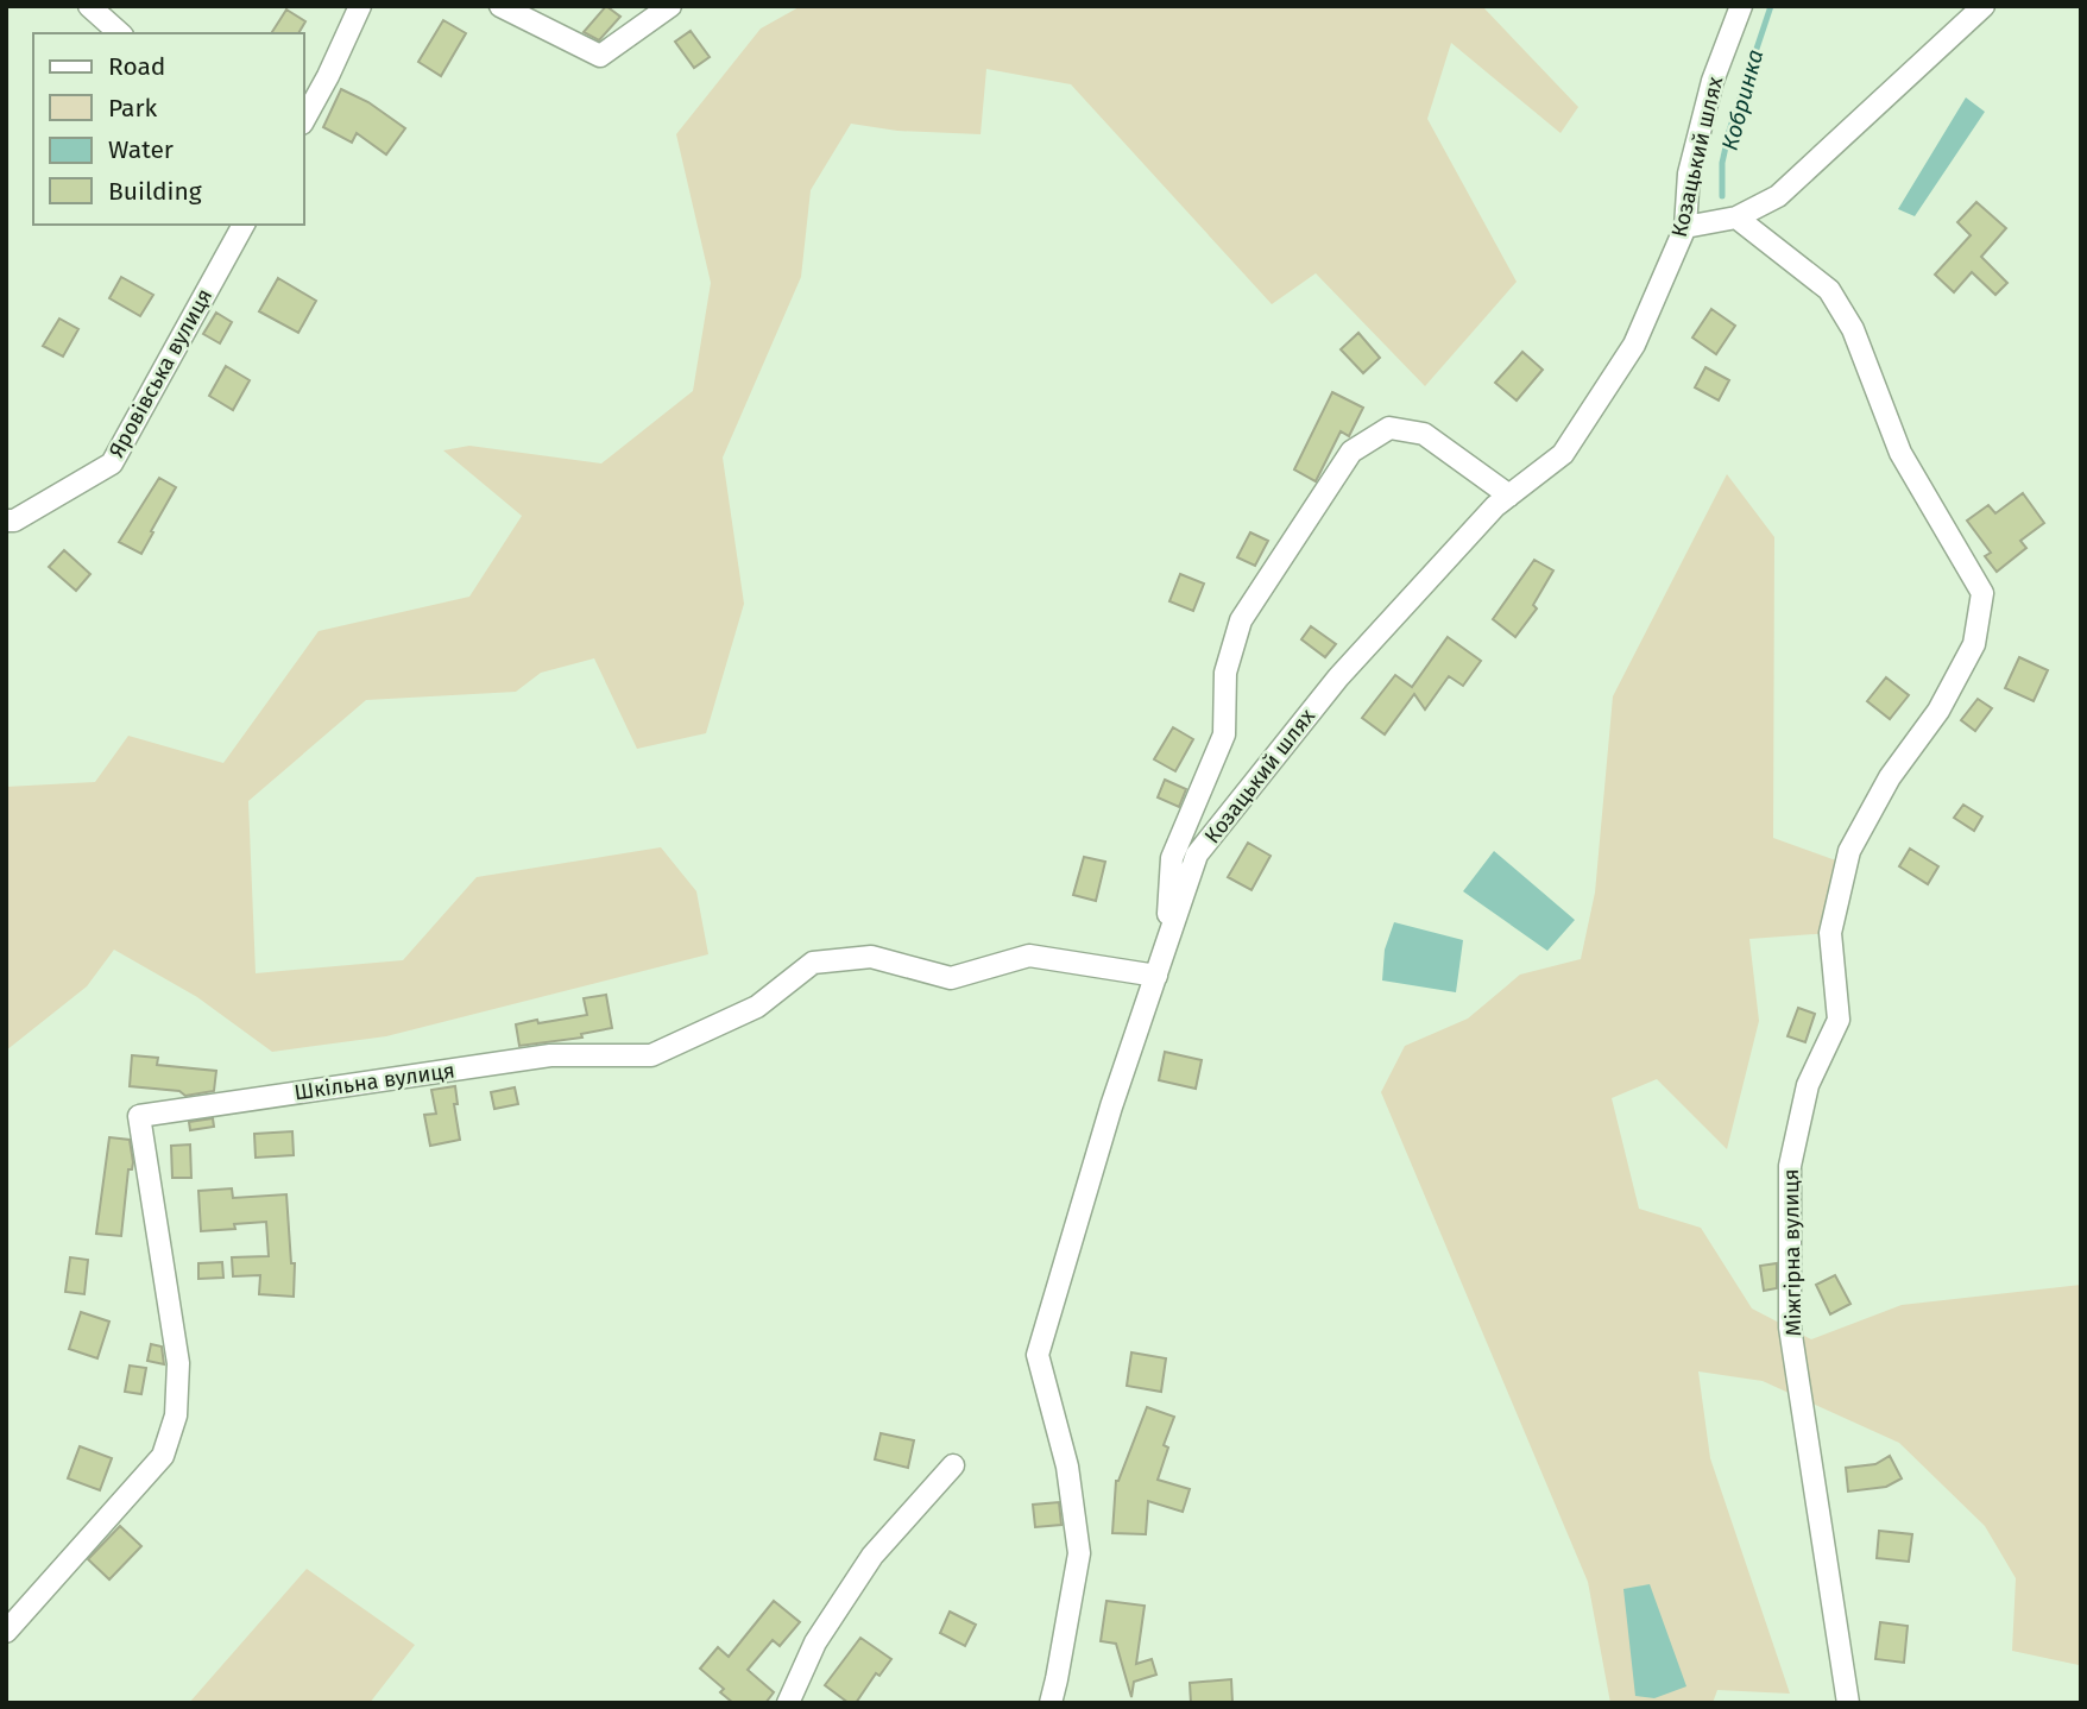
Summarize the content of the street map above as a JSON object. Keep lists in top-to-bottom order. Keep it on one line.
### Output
{"streets":{"street":["Козацький шлях","Яровівська вулиця","Шкільна вулиця","Міжгірна вулиця"]},"crossings":[["Козацький шлях","Шкільна вулиця"]],"water":["Кобринка"],"legend":["Road","Park","Water","Building"]}
